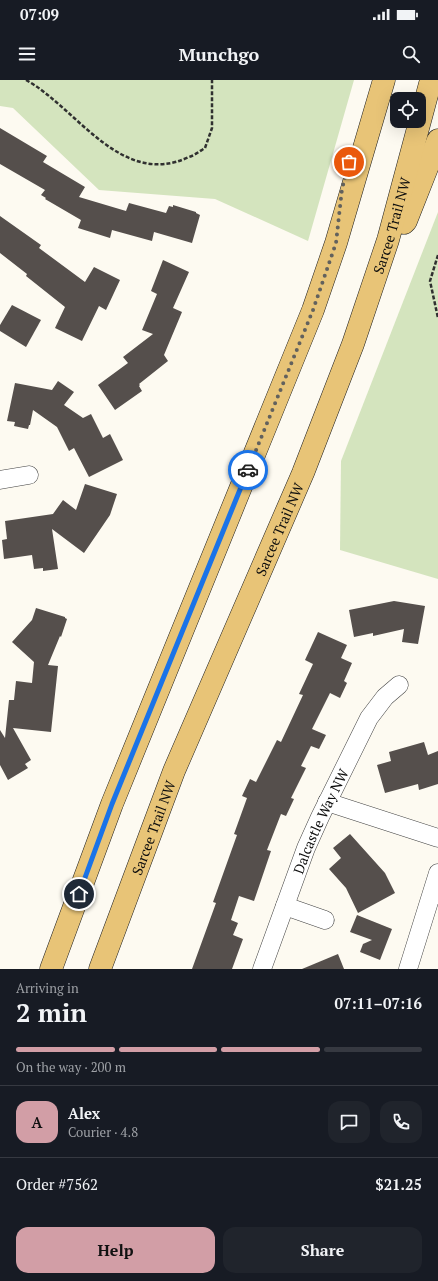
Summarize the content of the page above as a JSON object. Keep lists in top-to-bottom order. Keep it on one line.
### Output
{"streets":{"main road":["Sarcee Trail NW"],"street":["Dalcastle Way NW"]},"page":{"status":"07:09","header":"Munchgo","heading":["2 min","Arriving in","07:11–07:16"],"panel":["Alex","Courier · 4.8","Order #7562","$21.25"],"bar":"On the way · 200 m","round":"A","buttons":["Help","Share"]}}
